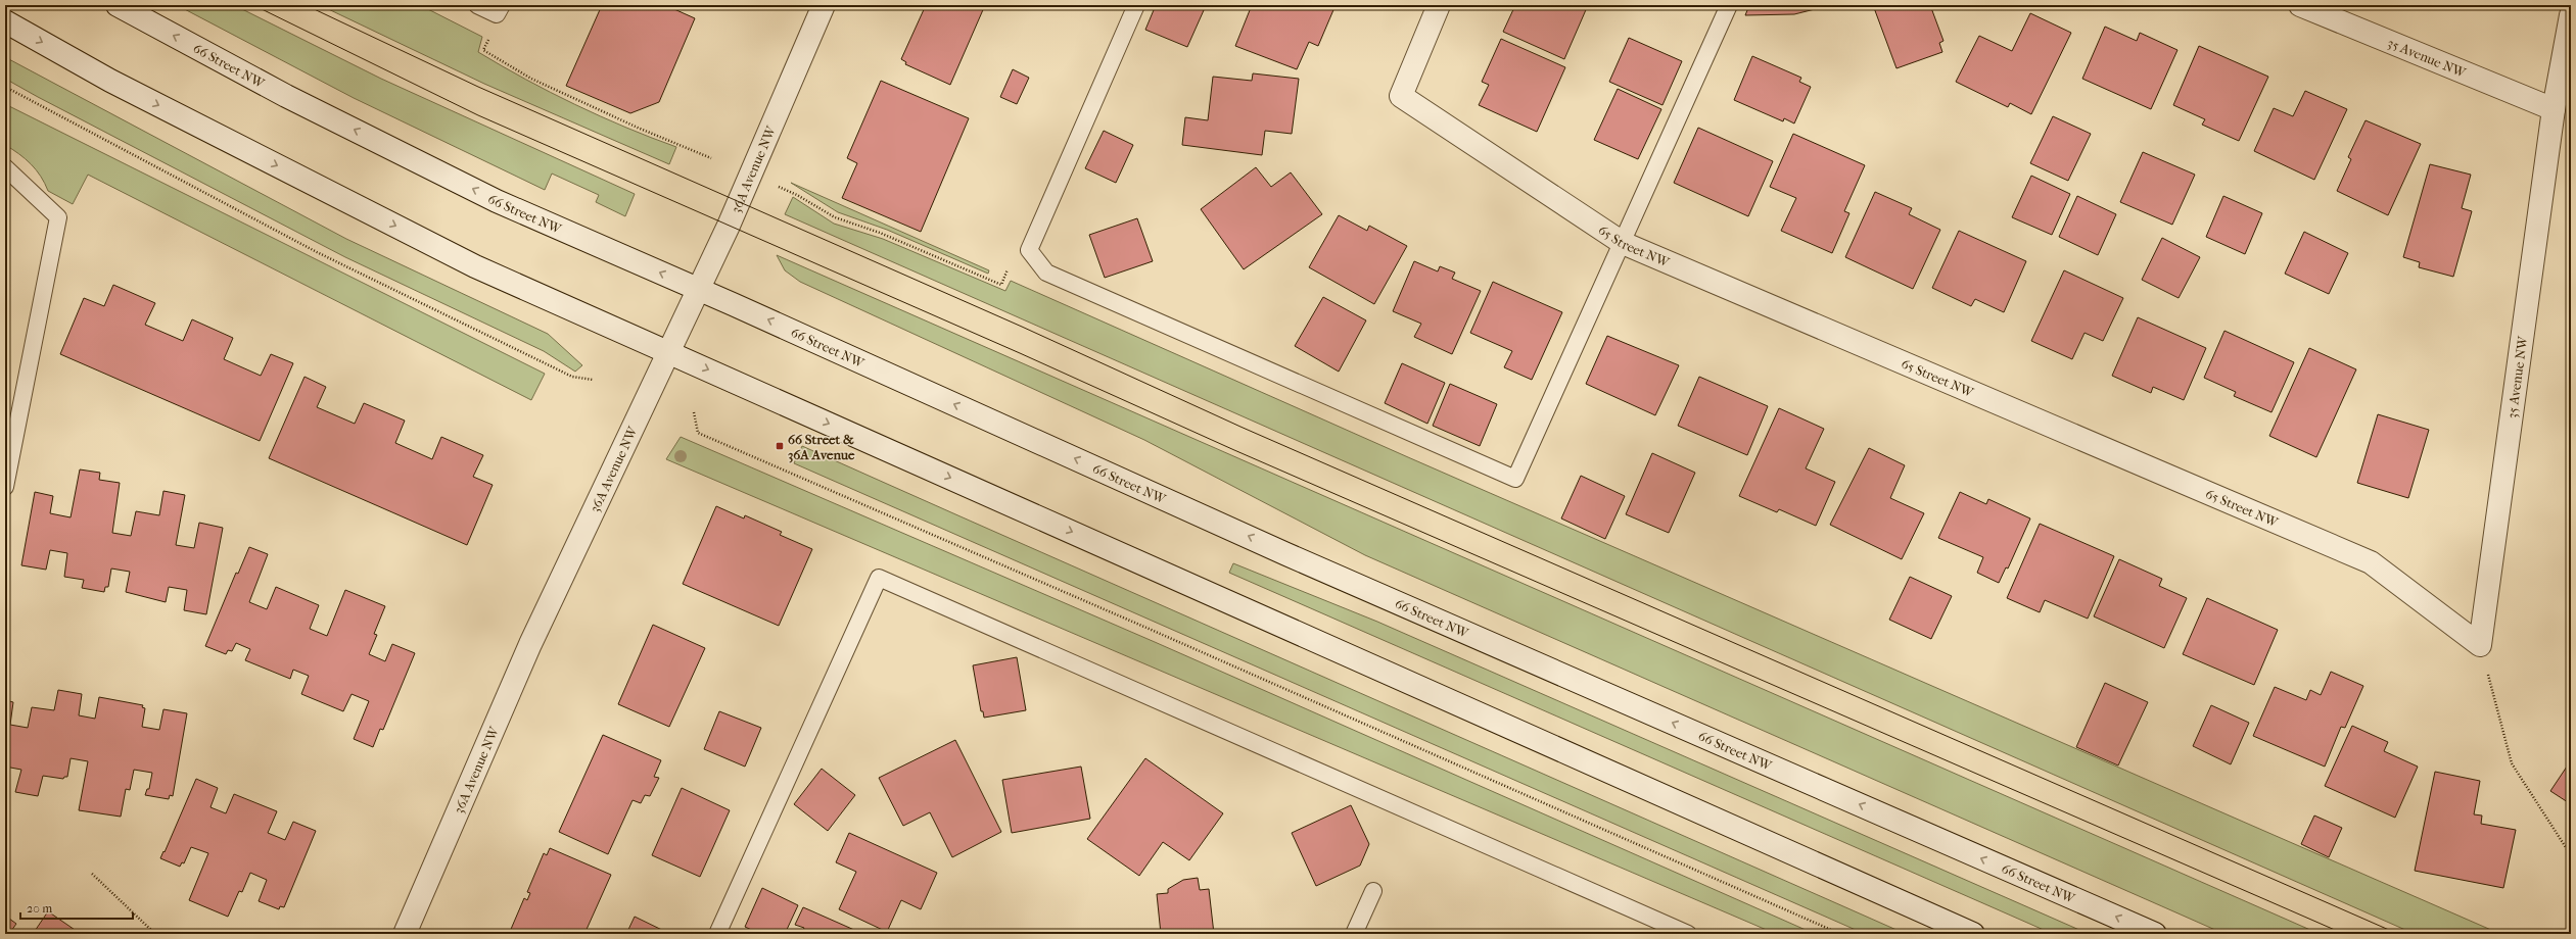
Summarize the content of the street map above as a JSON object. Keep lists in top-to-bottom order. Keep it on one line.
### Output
{"streets":{"main road":["35 Avenue NW","66 Street NW","36A Avenue NW","65 Street NW"]},"crossings":[["35 Avenue NW","65 Street NW"],["66 Street NW","36A Avenue NW"]],"places":{"transit":["66 Street & 36A Avenue"]},"scale_bar":"20 m"}
